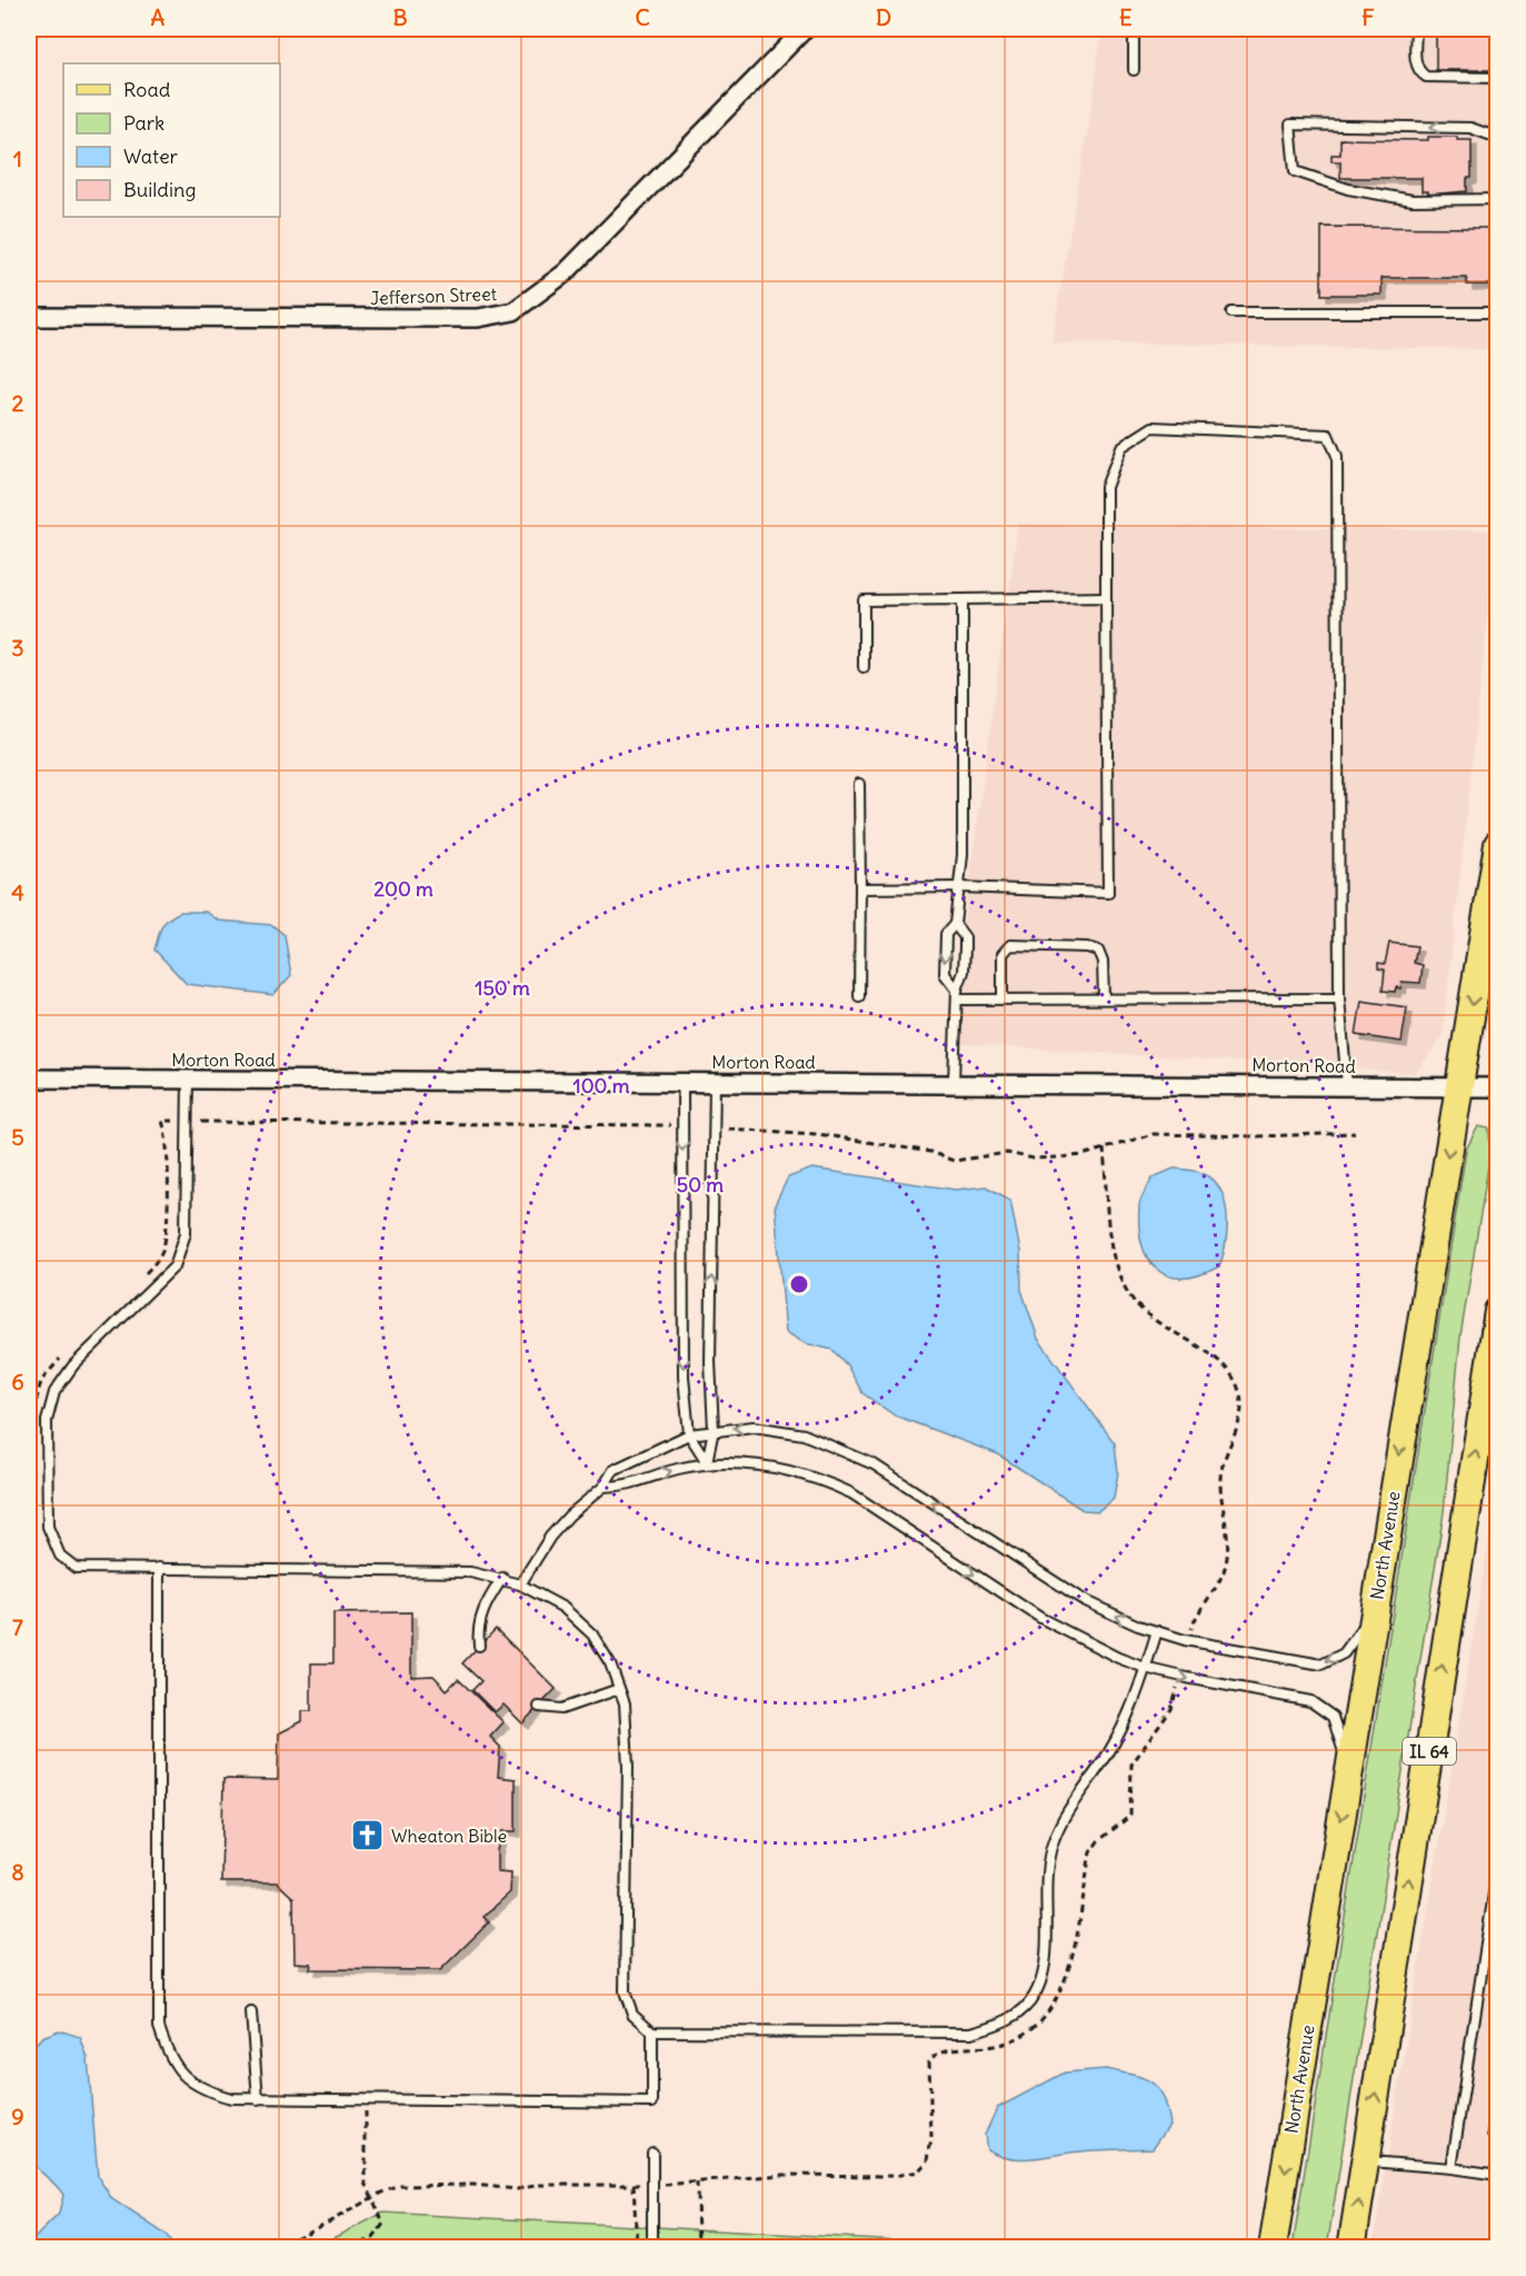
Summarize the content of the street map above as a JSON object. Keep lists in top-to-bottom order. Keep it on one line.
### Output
{"streets":{"main road":["North Avenue","IL 64"],"street":["Jefferson Street","Morton Road"]},"crossings":[["Morton Road","North Avenue"]],"places":{"church":["Wheaton Bible"]},"legend":["Road","Park","Water","Building"],"grid":{"columns":["A","B","C","D","E","F"],"rows":["1","2","3","4","5","6","7","8","9"]},"rings":["200 m","150 m","100 m","50 m"]}
